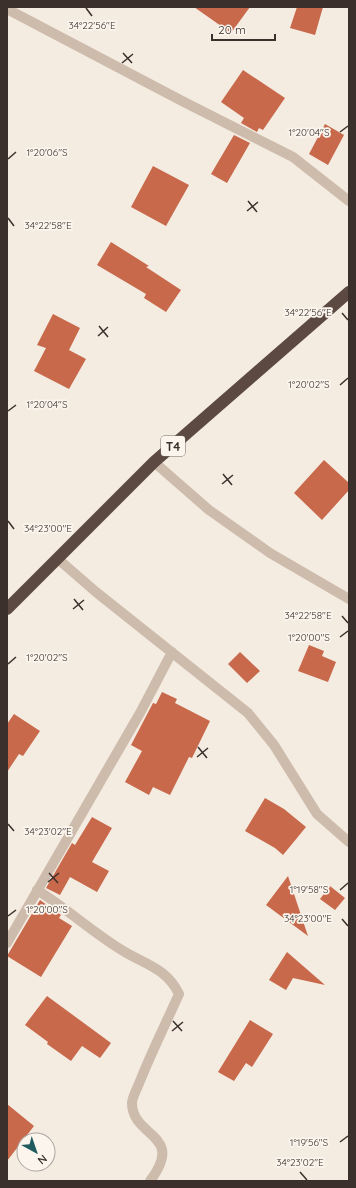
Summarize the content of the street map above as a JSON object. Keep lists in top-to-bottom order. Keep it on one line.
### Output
{"streets":{"highway":["T4"]},"scale_bar":"20 m","north":"bottom right","coordinates":["34°22'56\"E","1°20'04\"S","1°20'06\"S","34°22'58\"E","1°20'02\"S","34°23'00\"E","1°20'00\"S","34°23'02\"E","1°19'58\"S","1°19'56\"S"]}
